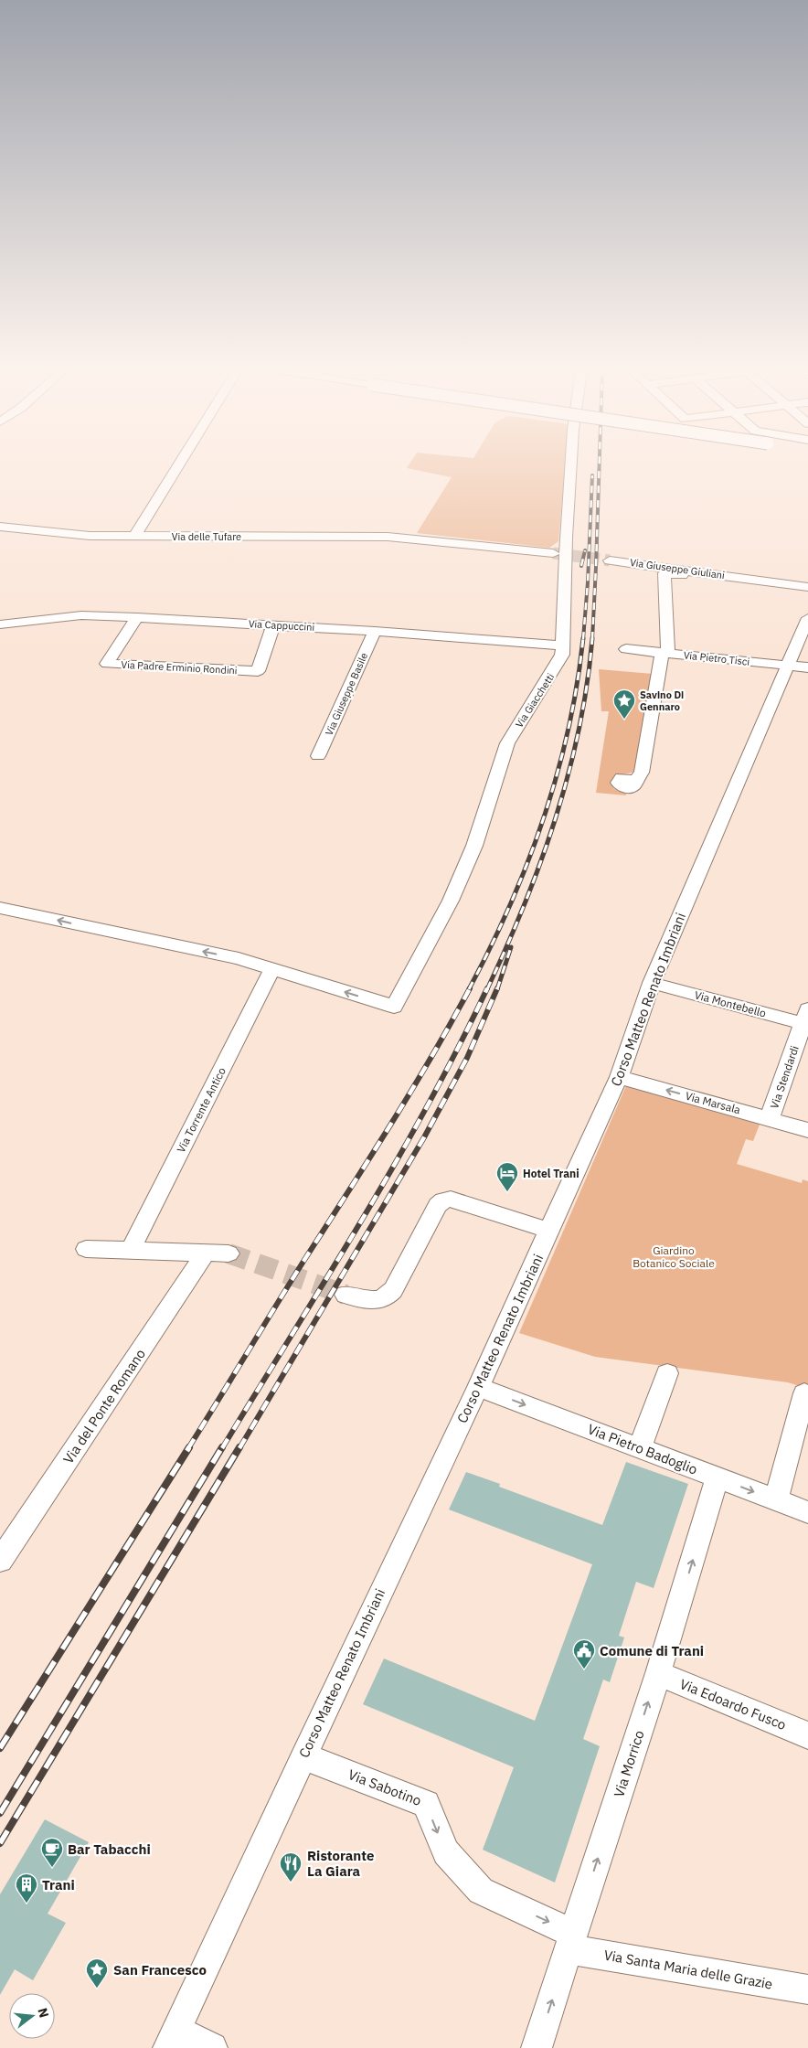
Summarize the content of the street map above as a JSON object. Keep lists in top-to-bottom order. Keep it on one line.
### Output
{"streets":{"street":["Via delle Tufare","Via Giuseppe Giuliani","Via Cappuccini","Via Pietro Tisci","Via Padre Erminio Rondini","Via Giuseppe Basile","Via Giacchetti","Corso Matteo Renato Imbriani","Via Montebello","Via Stendardi","Via Marsala","Via Torrente Antico","Via del Ponte Romano","Via Pietro Badoglio","Via Edoardo Fusco","Via Morrico","Via Sabotino","Via Santa Maria delle Grazie"]},"crossings":[["Via delle Tufare","Via Giacchetti"],["Via Giuseppe Giuliani","Via Pietro Tisci"],["Via Cappuccini","Via Padre Erminio Rondini"],["Via Cappuccini","Via Giuseppe Basile"],["Via Cappuccini","Via Giacchetti"],["Via Pietro Tisci","Corso Matteo Renato Imbriani"],["Via Giacchetti","Via Torrente Antico"],["Corso Matteo Renato Imbriani","Via Montebello"],["Corso Matteo Renato Imbriani","Via Marsala"],["Corso Matteo Renato Imbriani","Via Pietro Badoglio"],["Corso Matteo Renato Imbriani","Via Sabotino"],["Via Montebello","Via Stendardi"],["Via Stendardi","Via Marsala"],["Via Torrente Antico","Via del Ponte Romano"],["Via Pietro Badoglio","Via Morrico"],["Via Edoardo Fusco","Via Morrico"],["Via Morrico","Via Sabotino"],["Via Morrico","Via Santa Maria delle Grazie"],["Via Sabotino","Via Santa Maria delle Grazie"]],"one_way":["Via Giacchetti","Via Marsala","Via Pietro Badoglio","Via Morrico","Via Sabotino"],"parks":["Giardino Botanico Sociale"],"places":{"place":["Savino Di Gennaro","San Francesco"],"hotel":["Hotel Trani"],"public building":["Comune di Trani"],"cafe":["Bar Tabacchi"],"restaurant":["Ristorante La Giara"],"building":["Trani"]},"north":"right"}
